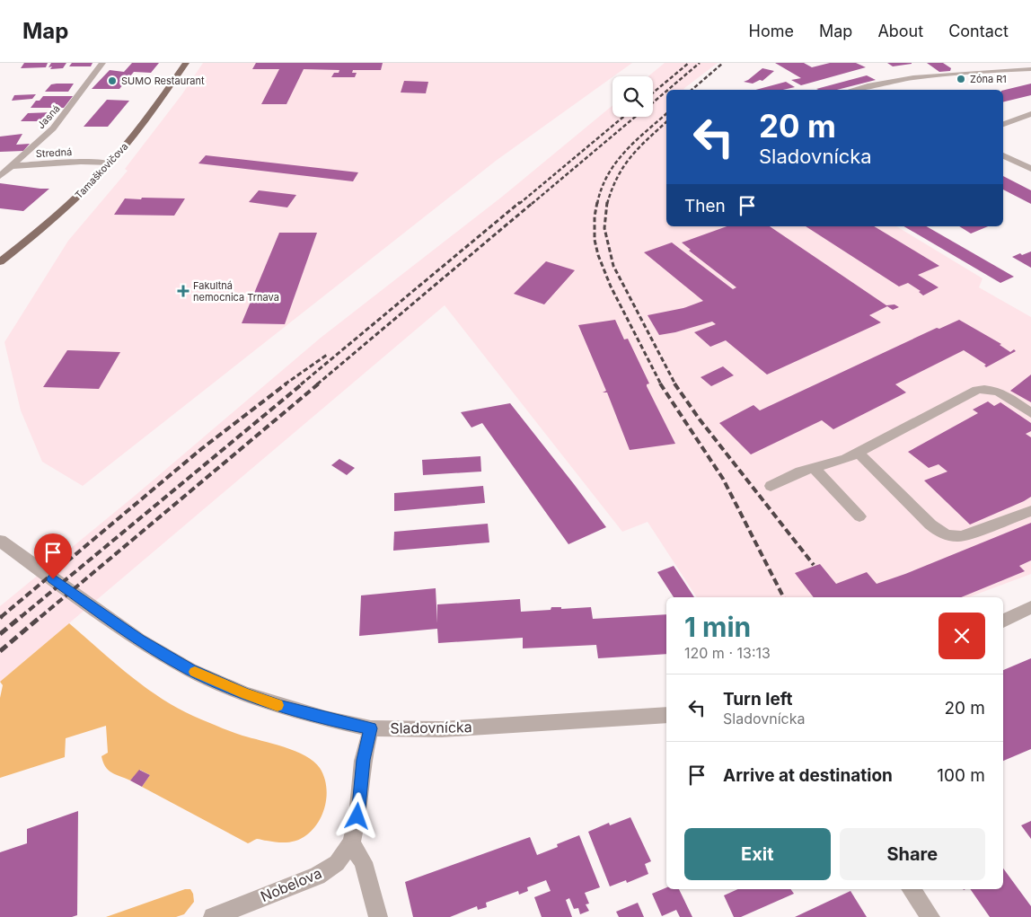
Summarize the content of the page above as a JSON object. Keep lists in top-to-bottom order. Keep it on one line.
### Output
{"streets":{"main road":["Tamaškovičova"],"street":["Jasná","Stredná","Sladovnícka","Nobelova"]},"crossings":[["Jasná","Stredná"],["Stredná","Tamaškovičova"],["Sladovnícka","Nobelova"]],"places":{"other":["Zóna R1","SUMO Restaurant"],"health":["Fakultná nemocnica Trnava"]},"page":{"header":"Map","nav":["Home","Map","About","Contact"],"turn":["20 m","Sladovnícka"],"then":"Then","heading":["1 min","120 m · 13:13"],"list":[{"name":"Turn left","note":"Sladovnícka","value":"20 m"},{"name":"Arrive at destination","value":"100 m"}],"buttons":["Exit","Share"]}}
